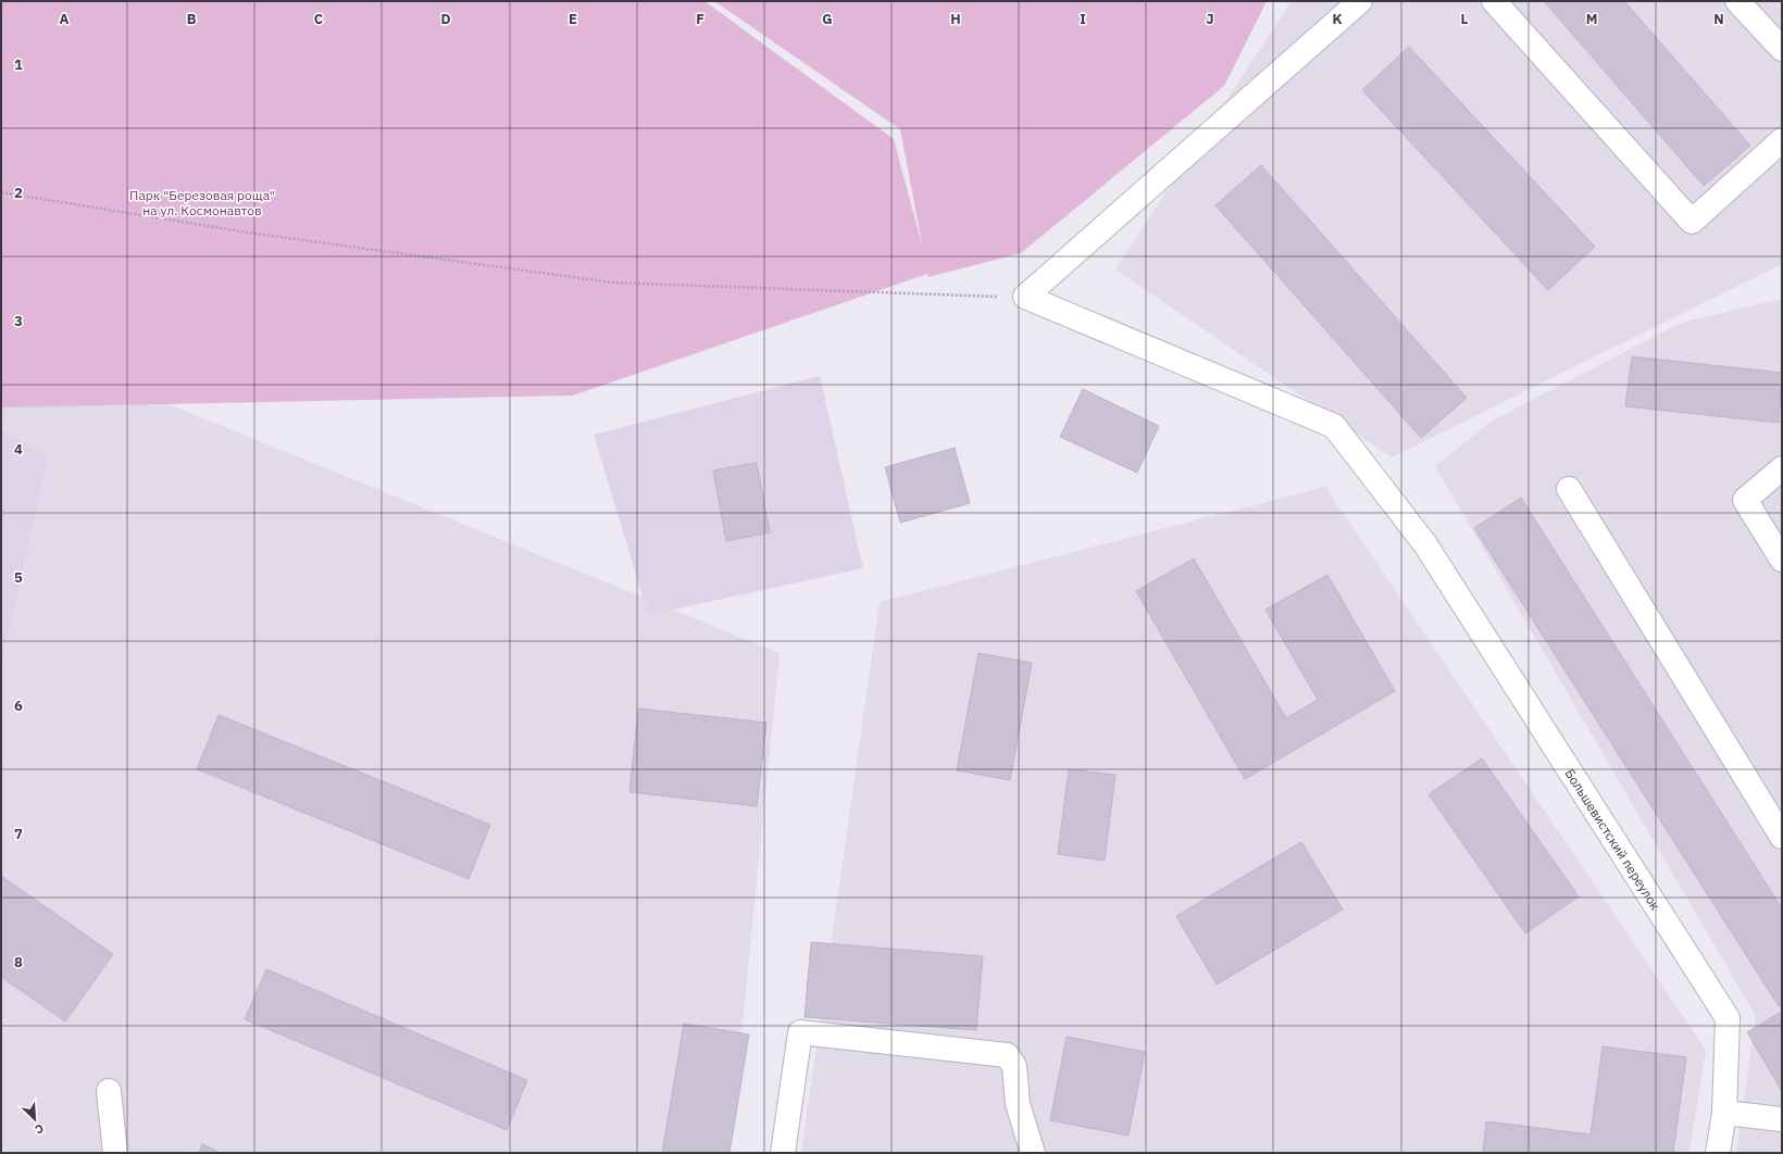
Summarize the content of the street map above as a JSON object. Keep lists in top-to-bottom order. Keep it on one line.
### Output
{"streets":{"street":["Большевистский переулок"]},"parks":["Парк \"Березовая роща\" на ул. Космонавтов"],"north":"bottom right","grid":{"columns":["A","B","C","D","E","F","G","H","I","J","K","L","M","N"],"rows":["1","2","3","4","5","6","7","8"]}}
